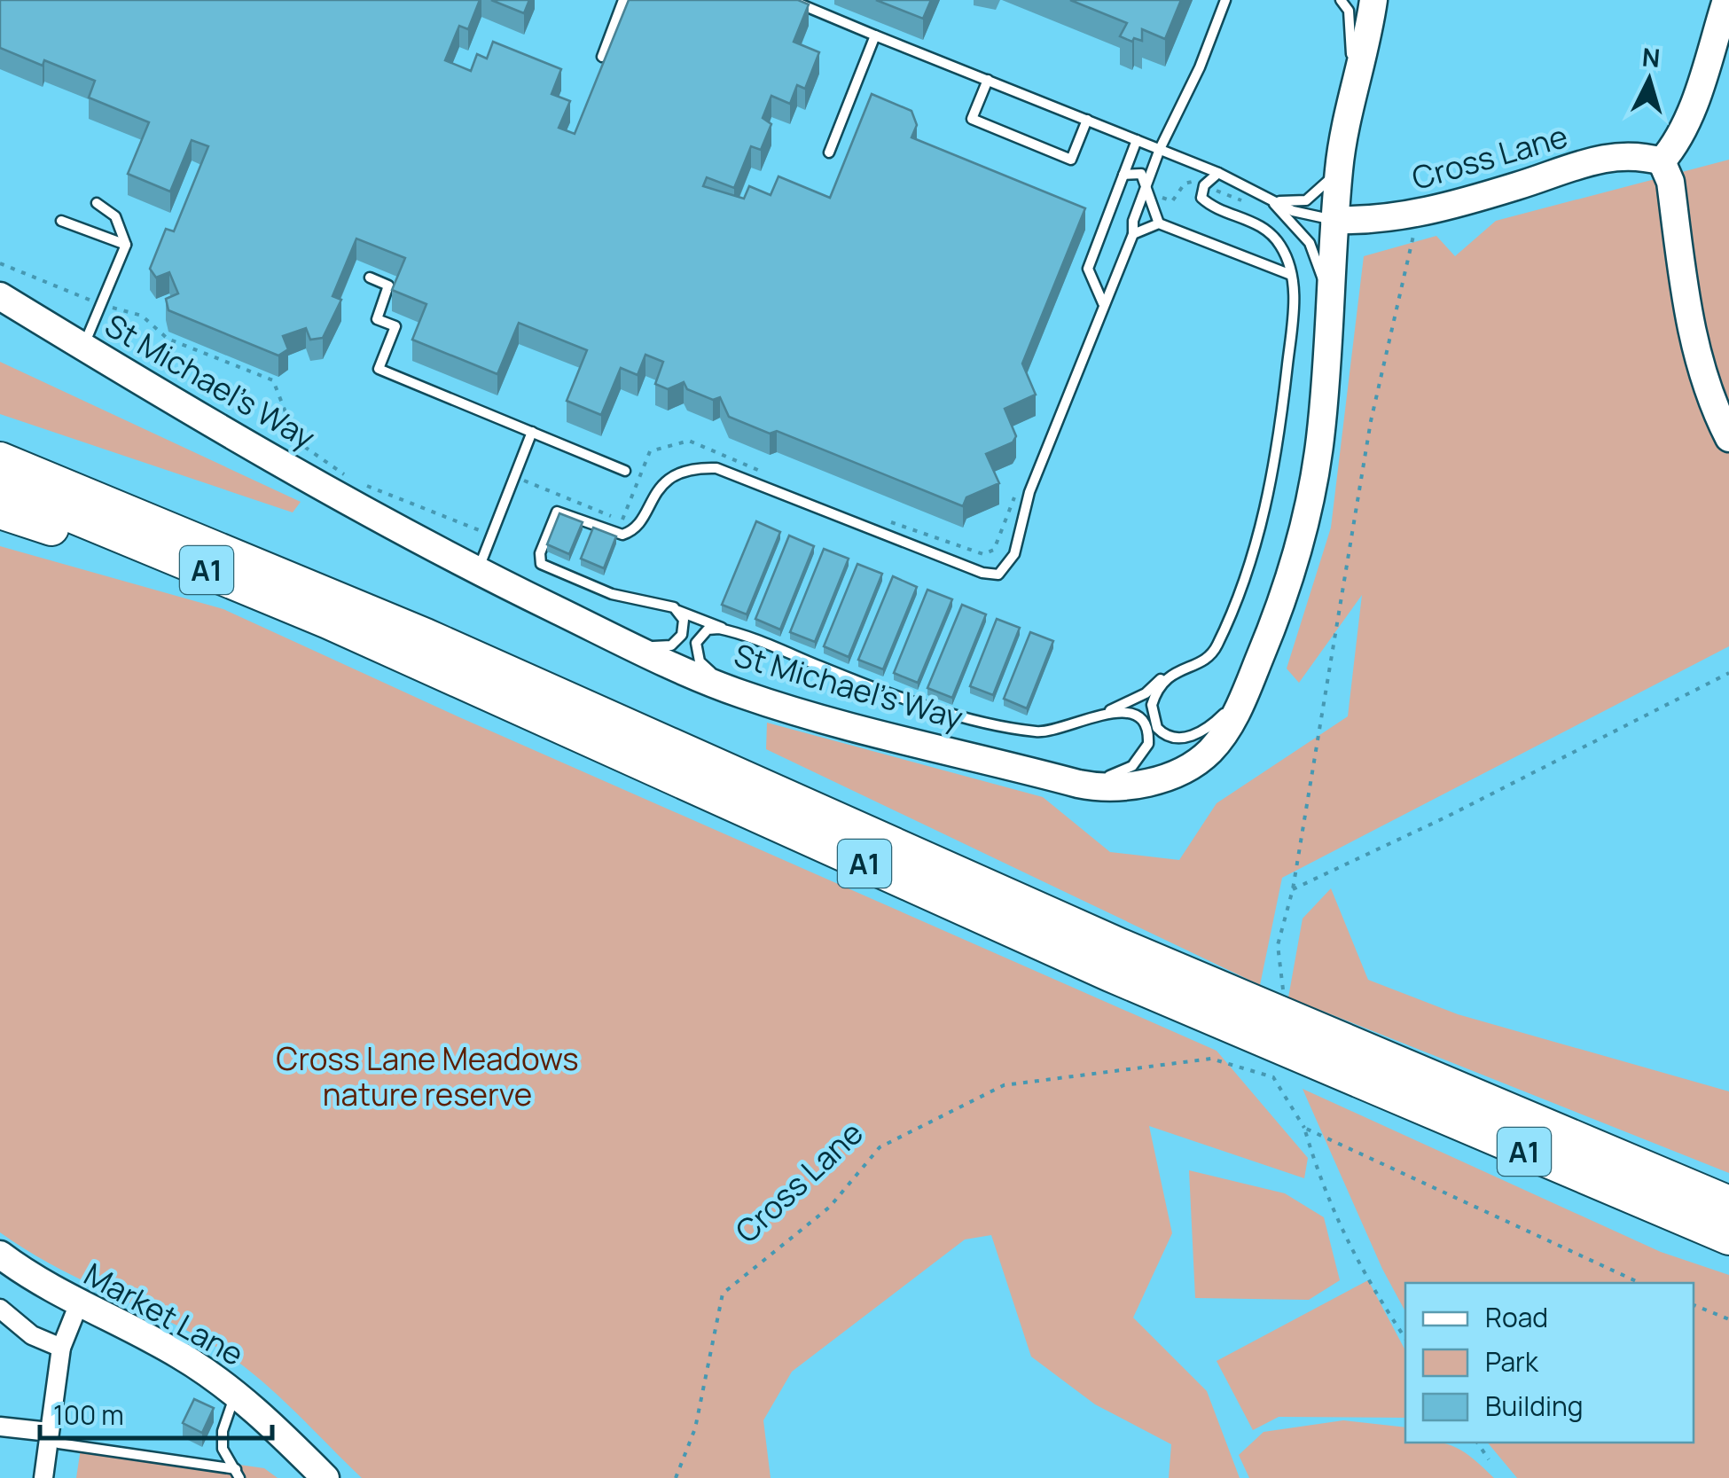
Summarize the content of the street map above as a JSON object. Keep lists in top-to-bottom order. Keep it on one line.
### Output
{"streets":{"highway":["A1"],"street":["Cross Lane","St Michael's Way","Market Lane"]},"crossings":[["Cross Lane","St Michael's Way"]],"parks":["Cross Lane Meadows nature reserve"],"legend":["Road","Park","Building"],"scale_bar":"100 m","north":"top"}
